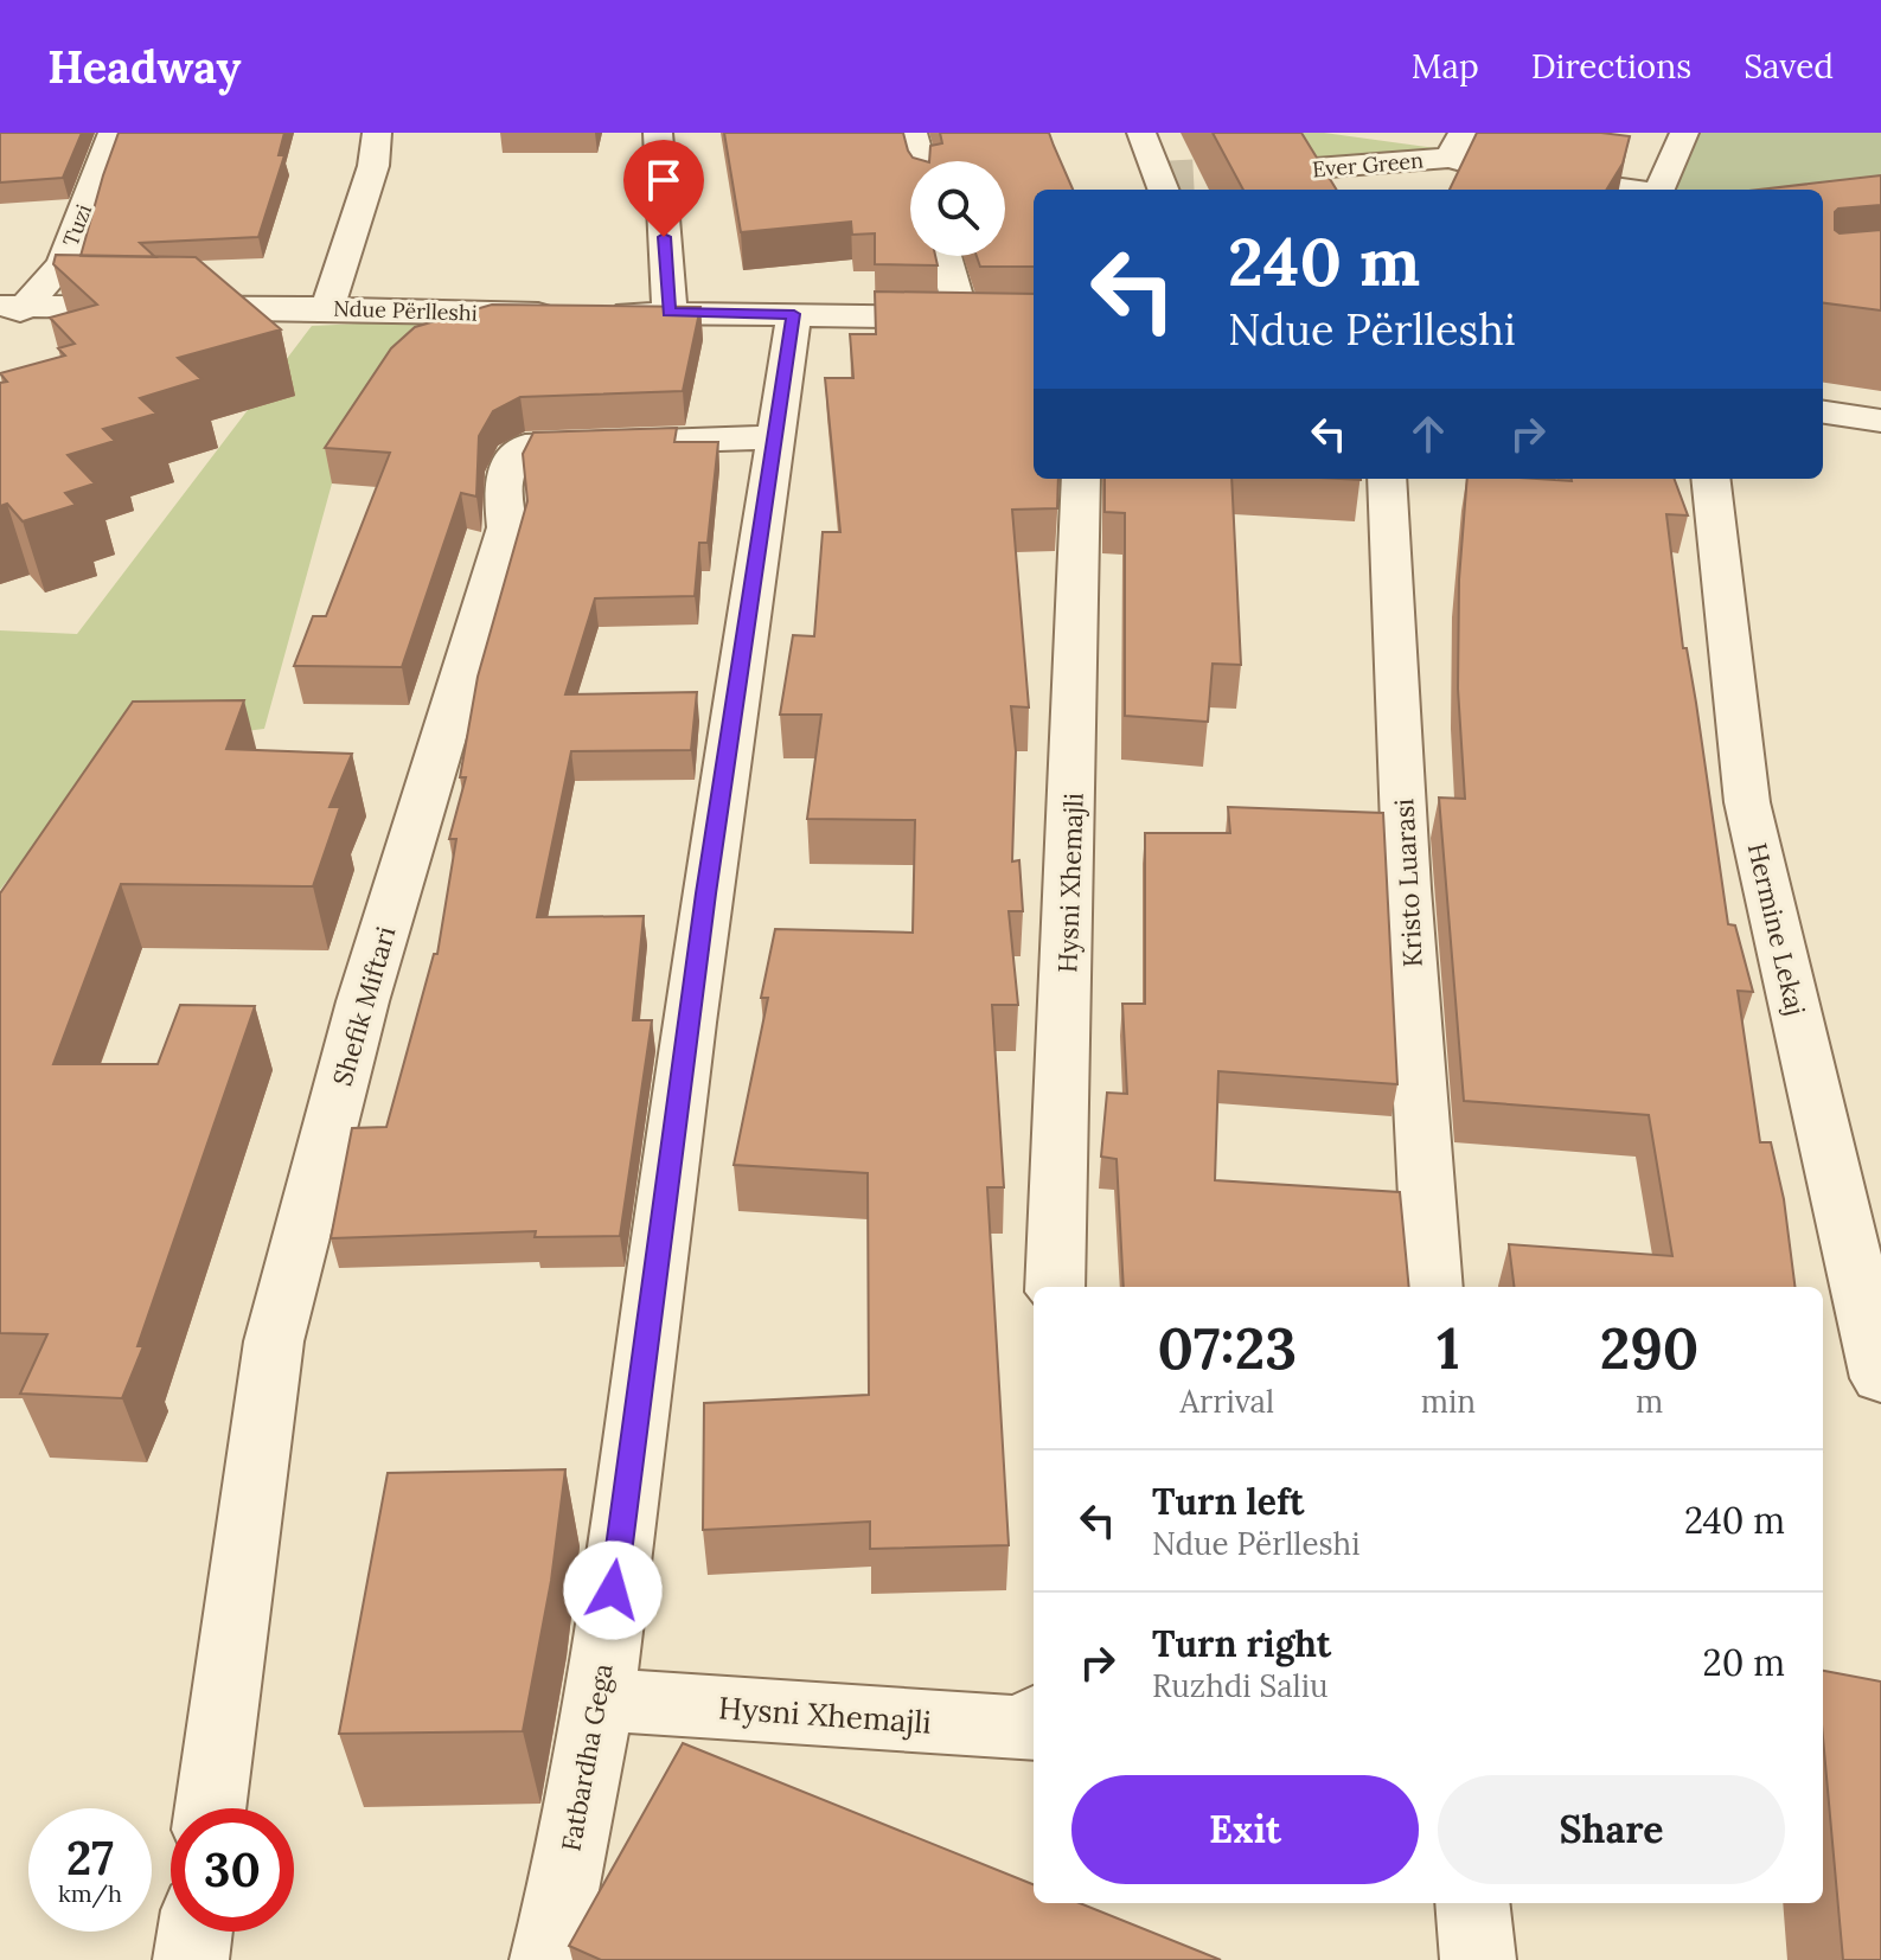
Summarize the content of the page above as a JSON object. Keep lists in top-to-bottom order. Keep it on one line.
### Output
{"streets":{"street":["Ever Green","Tuzi","Ndue Përlleshi","Hysni Xhemajli","Kristo Luarasi","Hermine Lekaj","Shefik Miftari","Fatbardha Gega"]},"crossings":[["Tuzi","Ndue Përlleshi"],["Ndue Përlleshi","Fatbardha Gega"],["Hysni Xhemajli","Fatbardha Gega"],["Shefik Miftari","Fatbardha Gega"]],"page":{"header":"Headway","nav":["Map","Directions","Saved"],"turn":["240 m","Ndue Përlleshi"],"eta":["07:23","Arrival","1","min","290","m"],"list":[{"name":"Turn left","note":"Ndue Përlleshi","value":"240 m"},{"name":"Turn right","note":"Ruzhdi Saliu","value":"20 m"}],"buttons":["Exit","Share"],"speed":"27 km/h","limit":"30"}}
